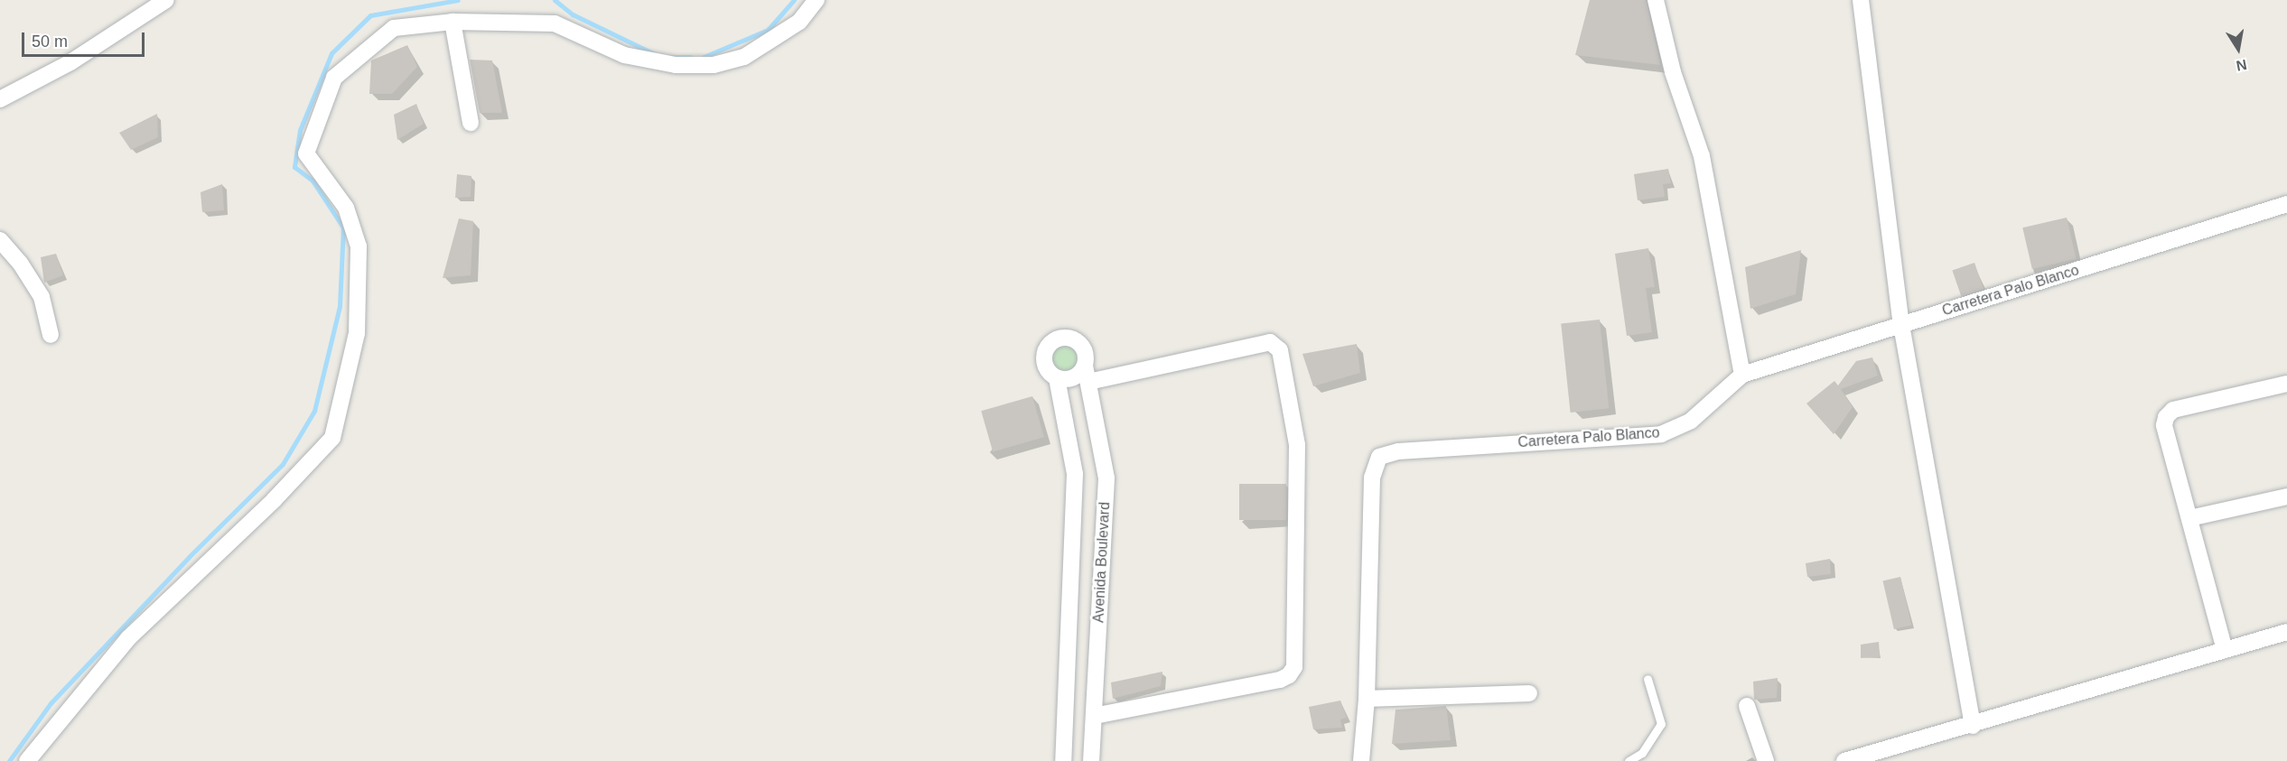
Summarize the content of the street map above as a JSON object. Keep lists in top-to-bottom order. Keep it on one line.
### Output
{"streets":{"street":["Carretera Palo Blanco","Avenida Boulevard"]},"scale_bar":"50 m","north":"bottom"}
